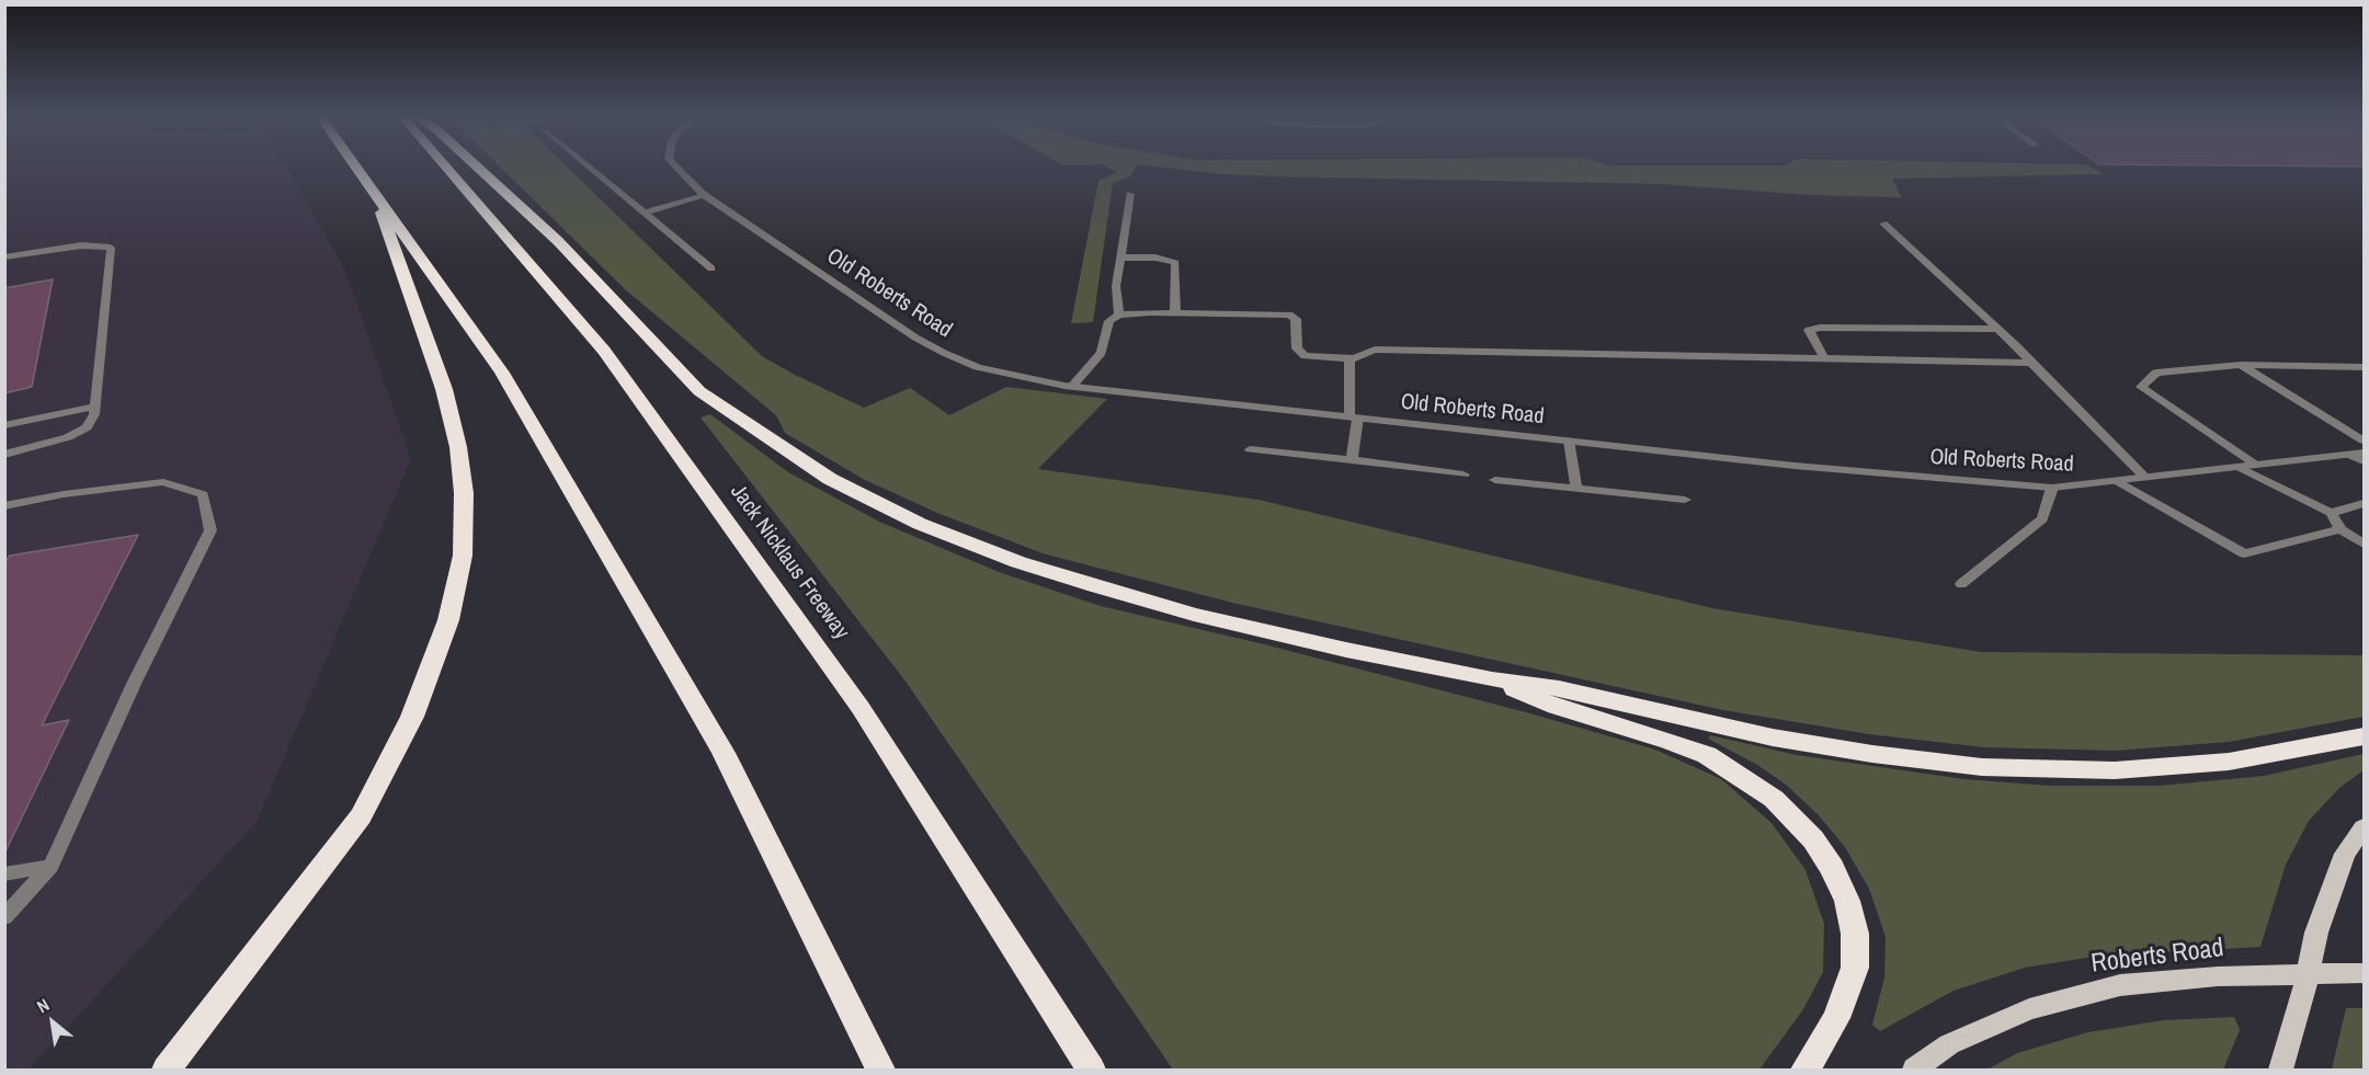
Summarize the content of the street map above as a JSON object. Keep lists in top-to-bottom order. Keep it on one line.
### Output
{"streets":{"highway":["Jack Nicklaus Freeway"],"main road":["Roberts Road"],"street":["Old Roberts Road"]},"north":"top left"}
